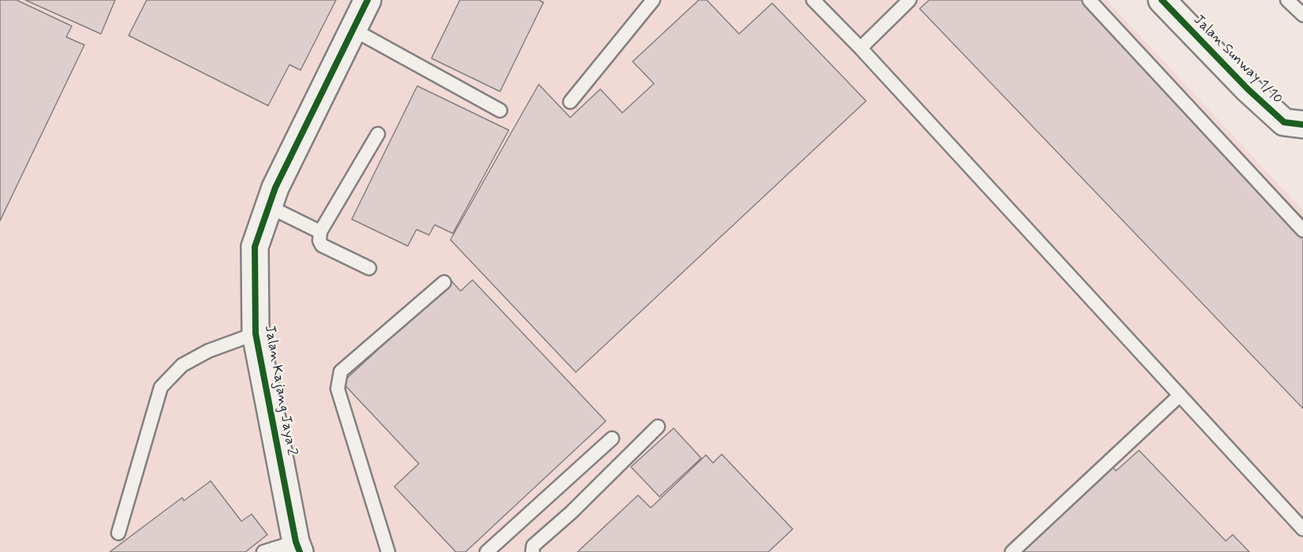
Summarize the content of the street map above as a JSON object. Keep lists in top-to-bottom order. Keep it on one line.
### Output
{"streets":{"street":["Jalan Sunway 1/10","Jalan Kajang Jaya 2"]}}
